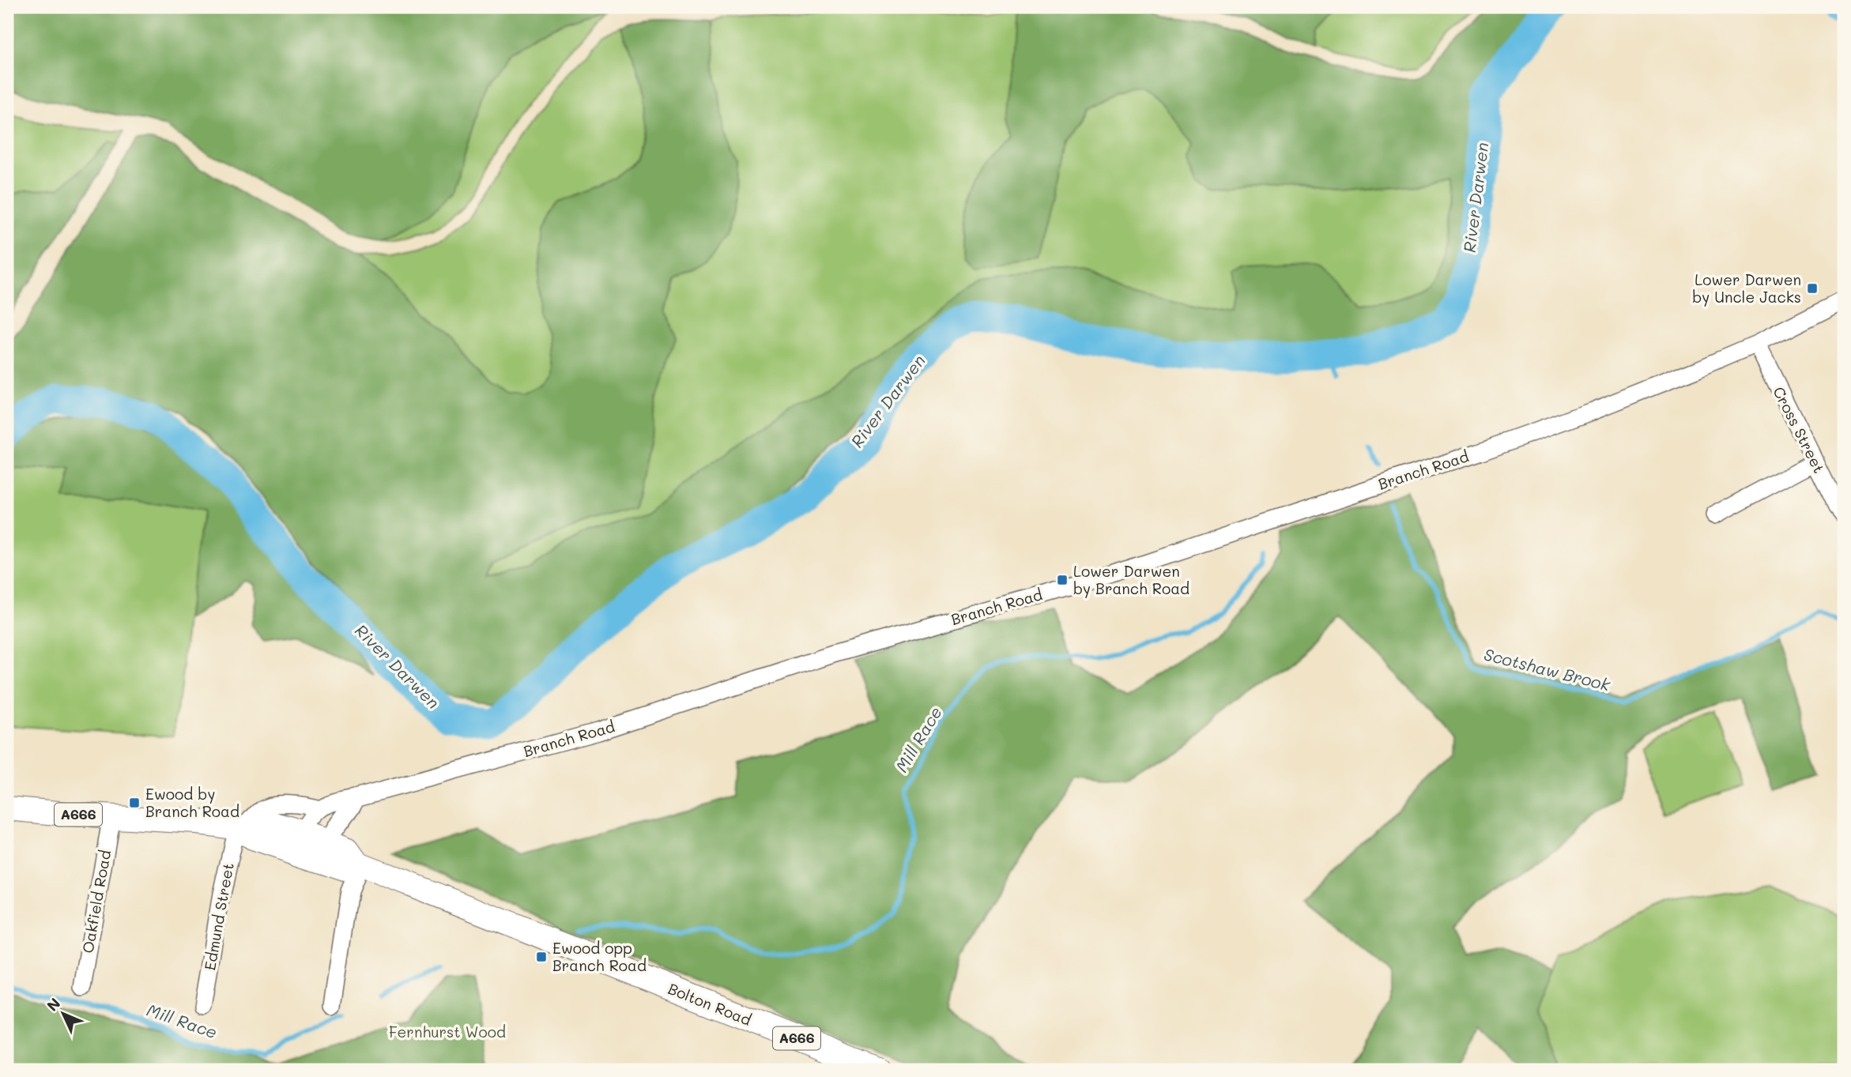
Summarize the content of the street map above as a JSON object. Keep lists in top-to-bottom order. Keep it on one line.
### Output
{"streets":{"highway":["A666","Bolton Road"],"street":["Cross Street","Branch Road","Oakfield Road","Edmund Street"]},"crossings":[["Cross Street","Branch Road"],["Oakfield Road","Bolton Road"],["Edmund Street","Bolton Road"]],"water":["River Darwen","Scotshaw Brook","Mill Race"],"parks":["Fernhurst Wood"],"places":{"transit":["Lower Darwen by Uncle Jacks","Lower Darwen by Branch Road","Ewood by Branch Road","Ewood opp Branch Road"]},"north":"top left"}
